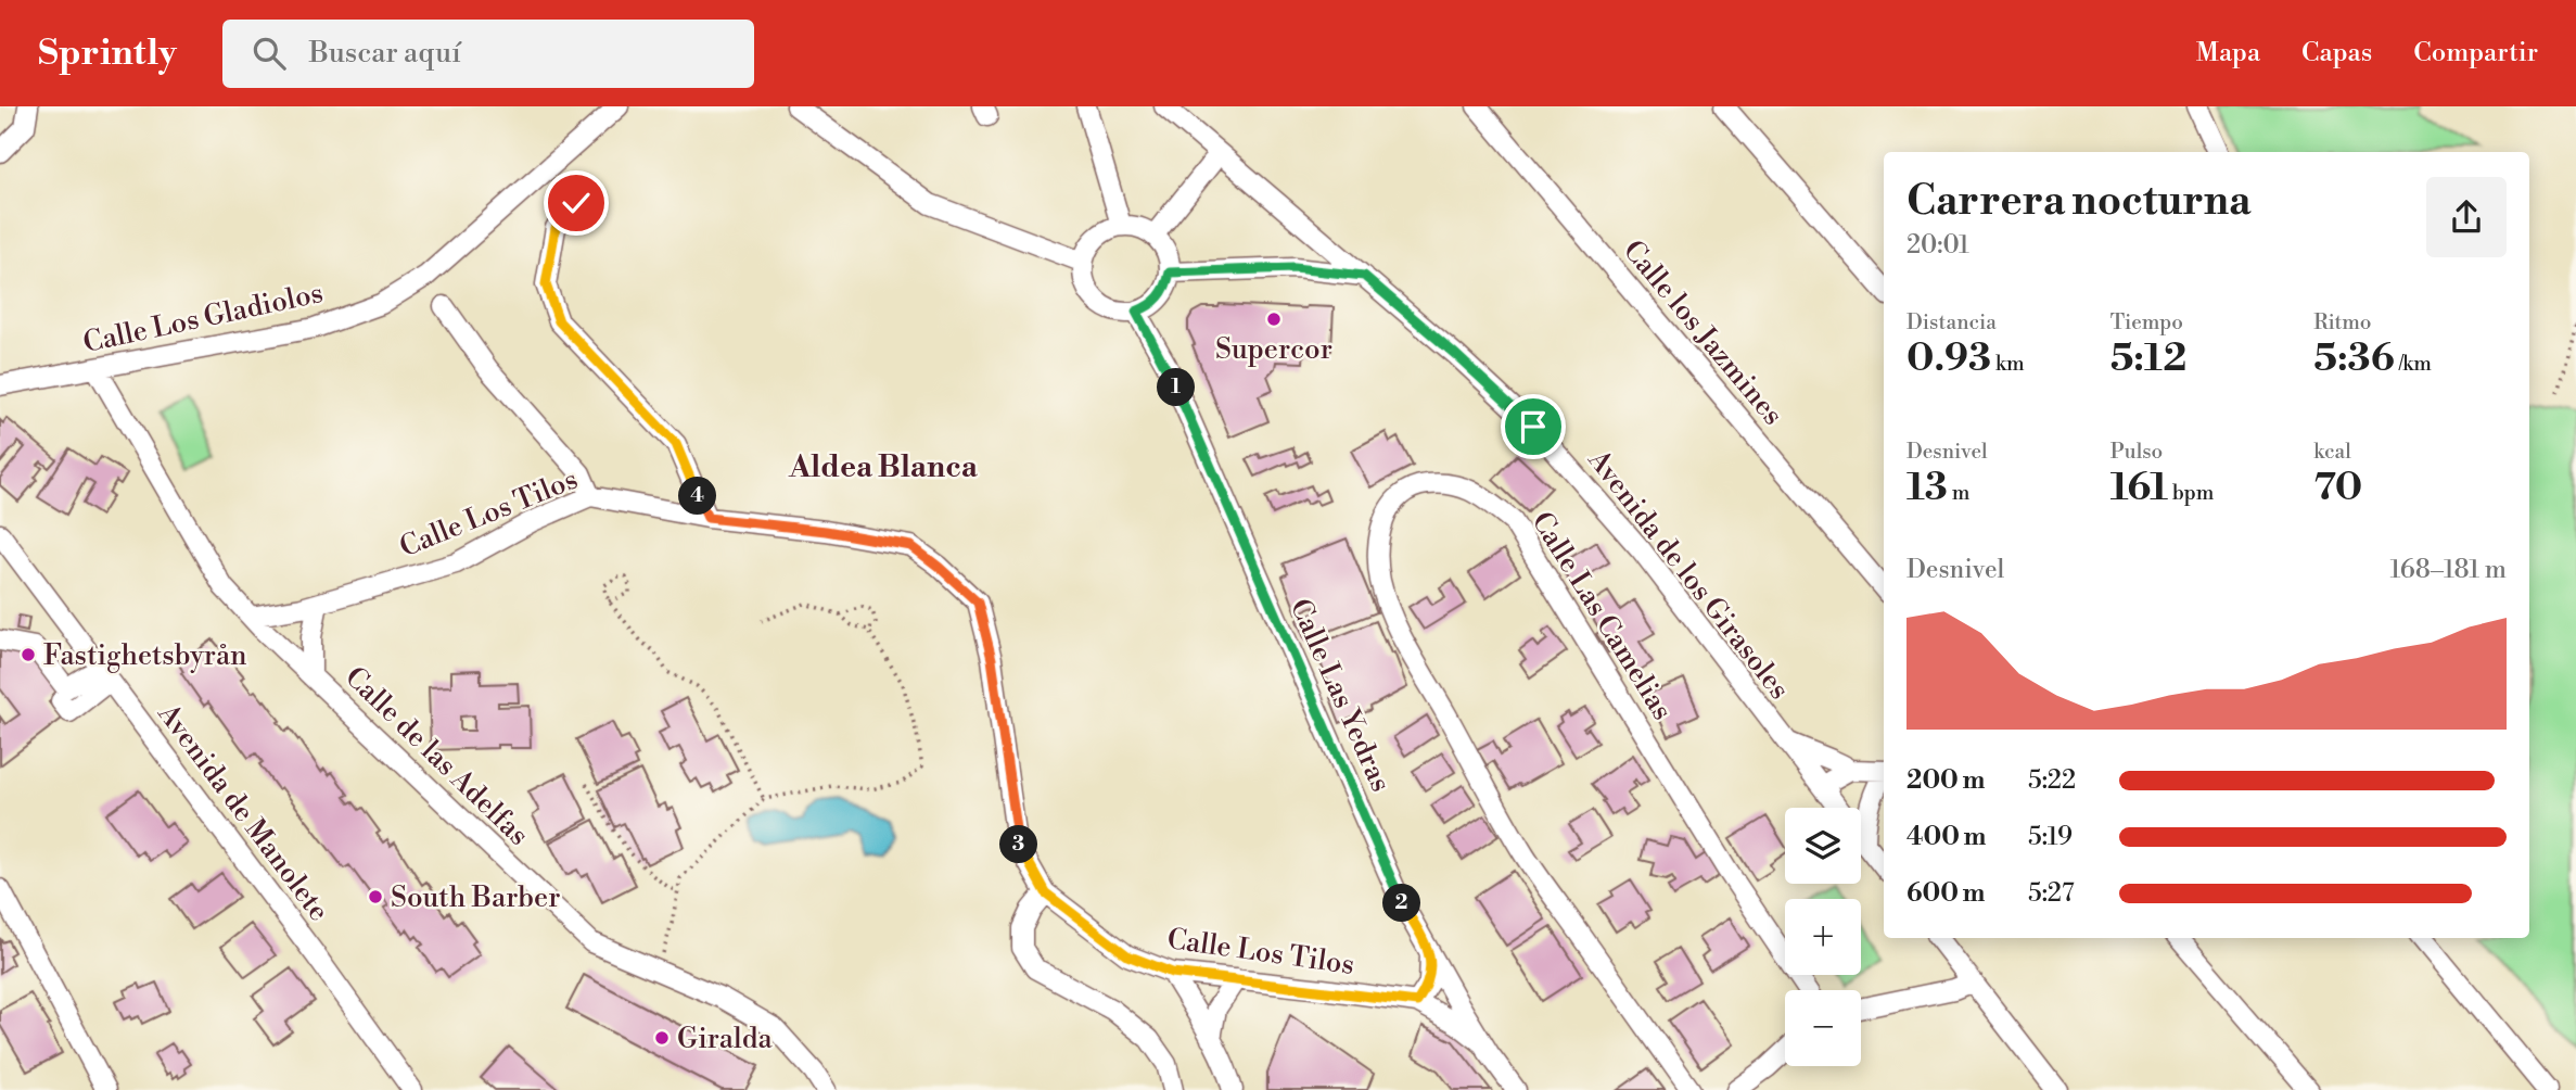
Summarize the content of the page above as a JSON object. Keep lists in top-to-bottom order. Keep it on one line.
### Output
{"streets":{"street":["Calle Los Gladiolos","Calle los Jazmines","Calle Los Tilos","Avenida de los Girasoles","Calle Las Camelias","Calle Las Yedras","Calle de las Adelfas","Avenida de Manolete"]},"crossings":[["Calle Los Gladiolos","Calle de las Adelfas"],["Calle Los Tilos","Calle Las Yedras"],["Calle Los Tilos","Calle de las Adelfas"]],"districts":["Aldea Blanca"],"places":["Supercor","Fastighetsbyrån","South Barber","Giralda"],"page":{"header":"Sprintly","search":"Buscar aquí","nav":["Mapa","Capas","Compartir"],"heading":["Carrera nocturna","20:01"],"stats":[["Distancia","0.93 km"],["Tiempo","5:12"],["Ritmo","5:36 /km"],["Desnivel","13 m"],["Pulso","161 bpm"],["kcal","70"]],"pins":["1","4","3","2"],"chart":["Desnivel","168–181 m"],"list":[{"name":"200 m","note":"5:22"},{"name":"400 m","note":"5:19"},{"name":"600 m","note":"5:27"}],"map_buttons":["+","−"]}}
